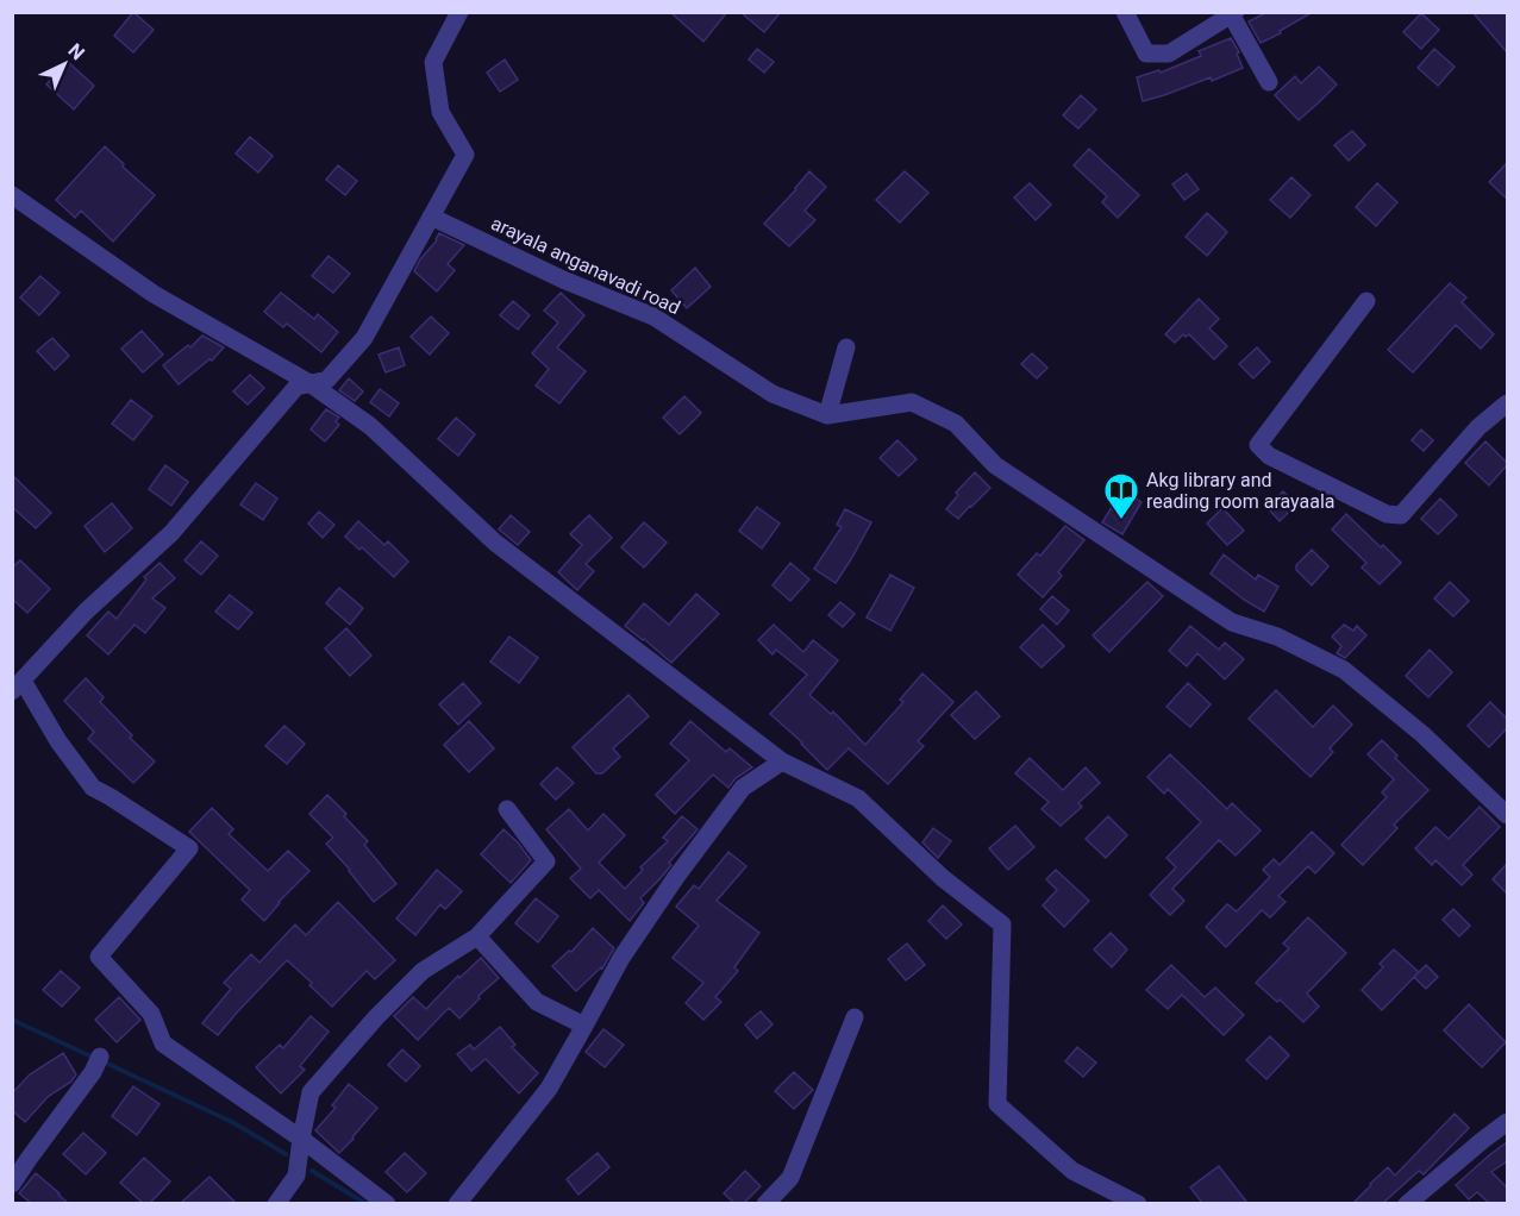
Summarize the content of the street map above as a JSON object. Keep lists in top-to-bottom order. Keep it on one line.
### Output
{"streets":{"street":["arayala anganavadi road"]},"places":{"library":["Akg library and reading room arayaala"]},"north":"top right"}
